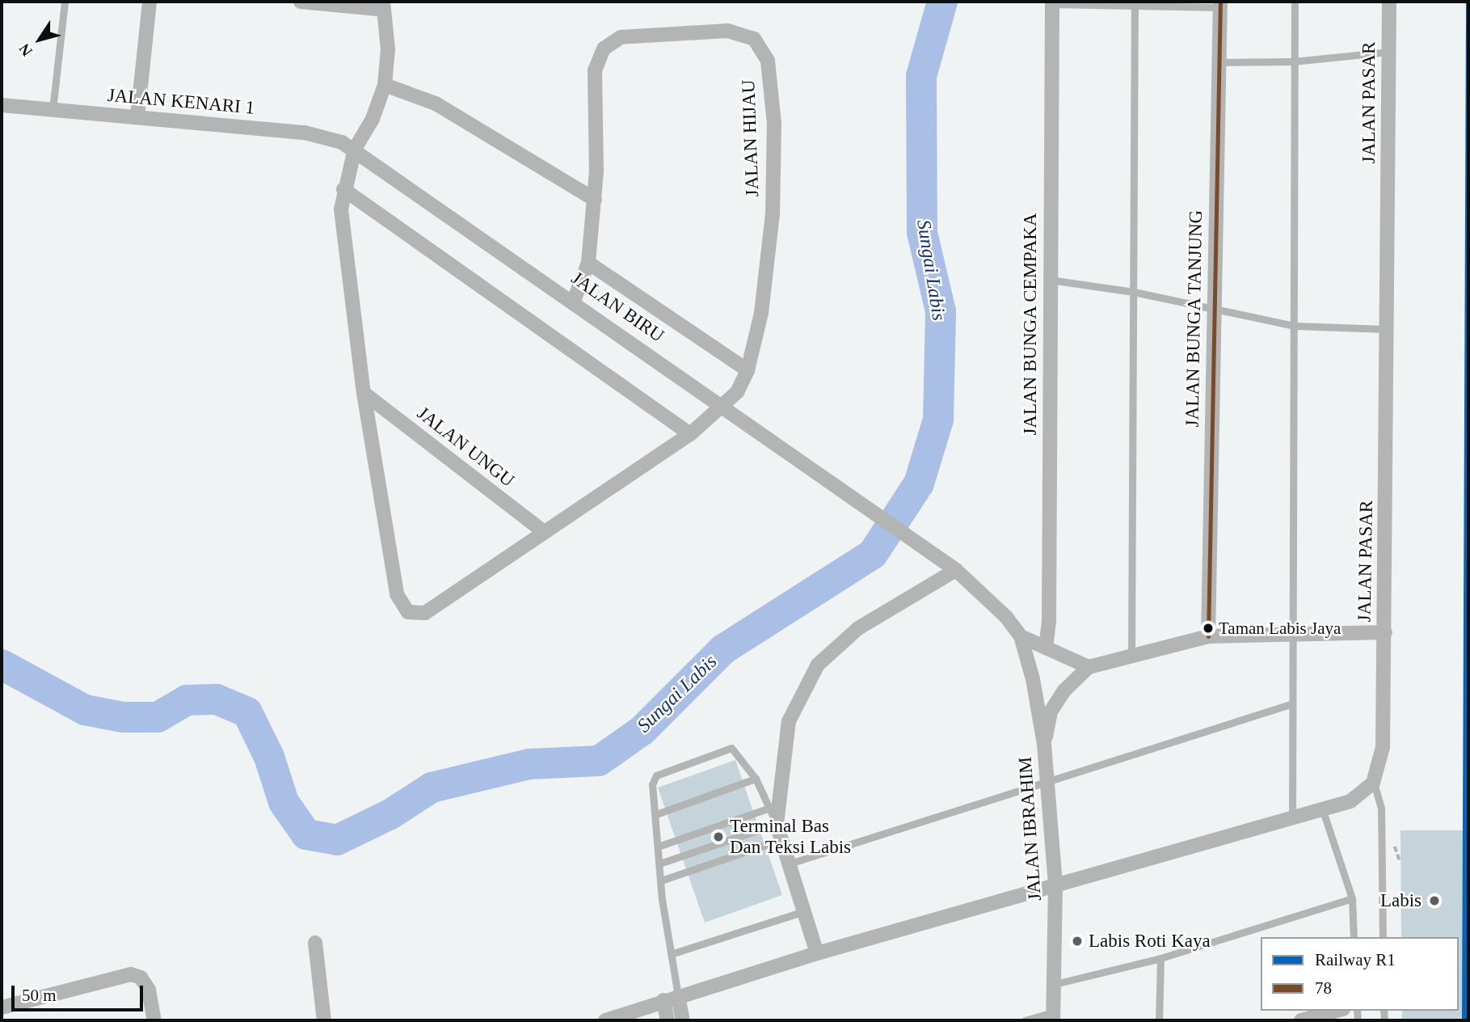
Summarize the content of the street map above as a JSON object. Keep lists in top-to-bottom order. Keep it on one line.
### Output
{"streets":{"street":["JALAN KENARI 1","JALAN PASAR","JALAN HIJAU","JALAN BIRU","JALAN BUNGA TANJUNG","JALAN BUNGA CEMPAKA","JALAN UNGU","JALAN IBRAHIM"]},"crossings":[["JALAN KENARI 1","JALAN BIRU"],["JALAN HIJAU","JALAN BIRU"],["JALAN HIJAU","JALAN UNGU"]],"water":["Sungai Labis"],"places":["Taman Labis Jaya","Terminal Bas Dan Teksi Labis","Labis","Labis Roti Kaya"],"lines":["rail line R1","transit line 78"],"legend":["Railway R1","78"],"scale_bar":"50 m","north":"bottom left"}
